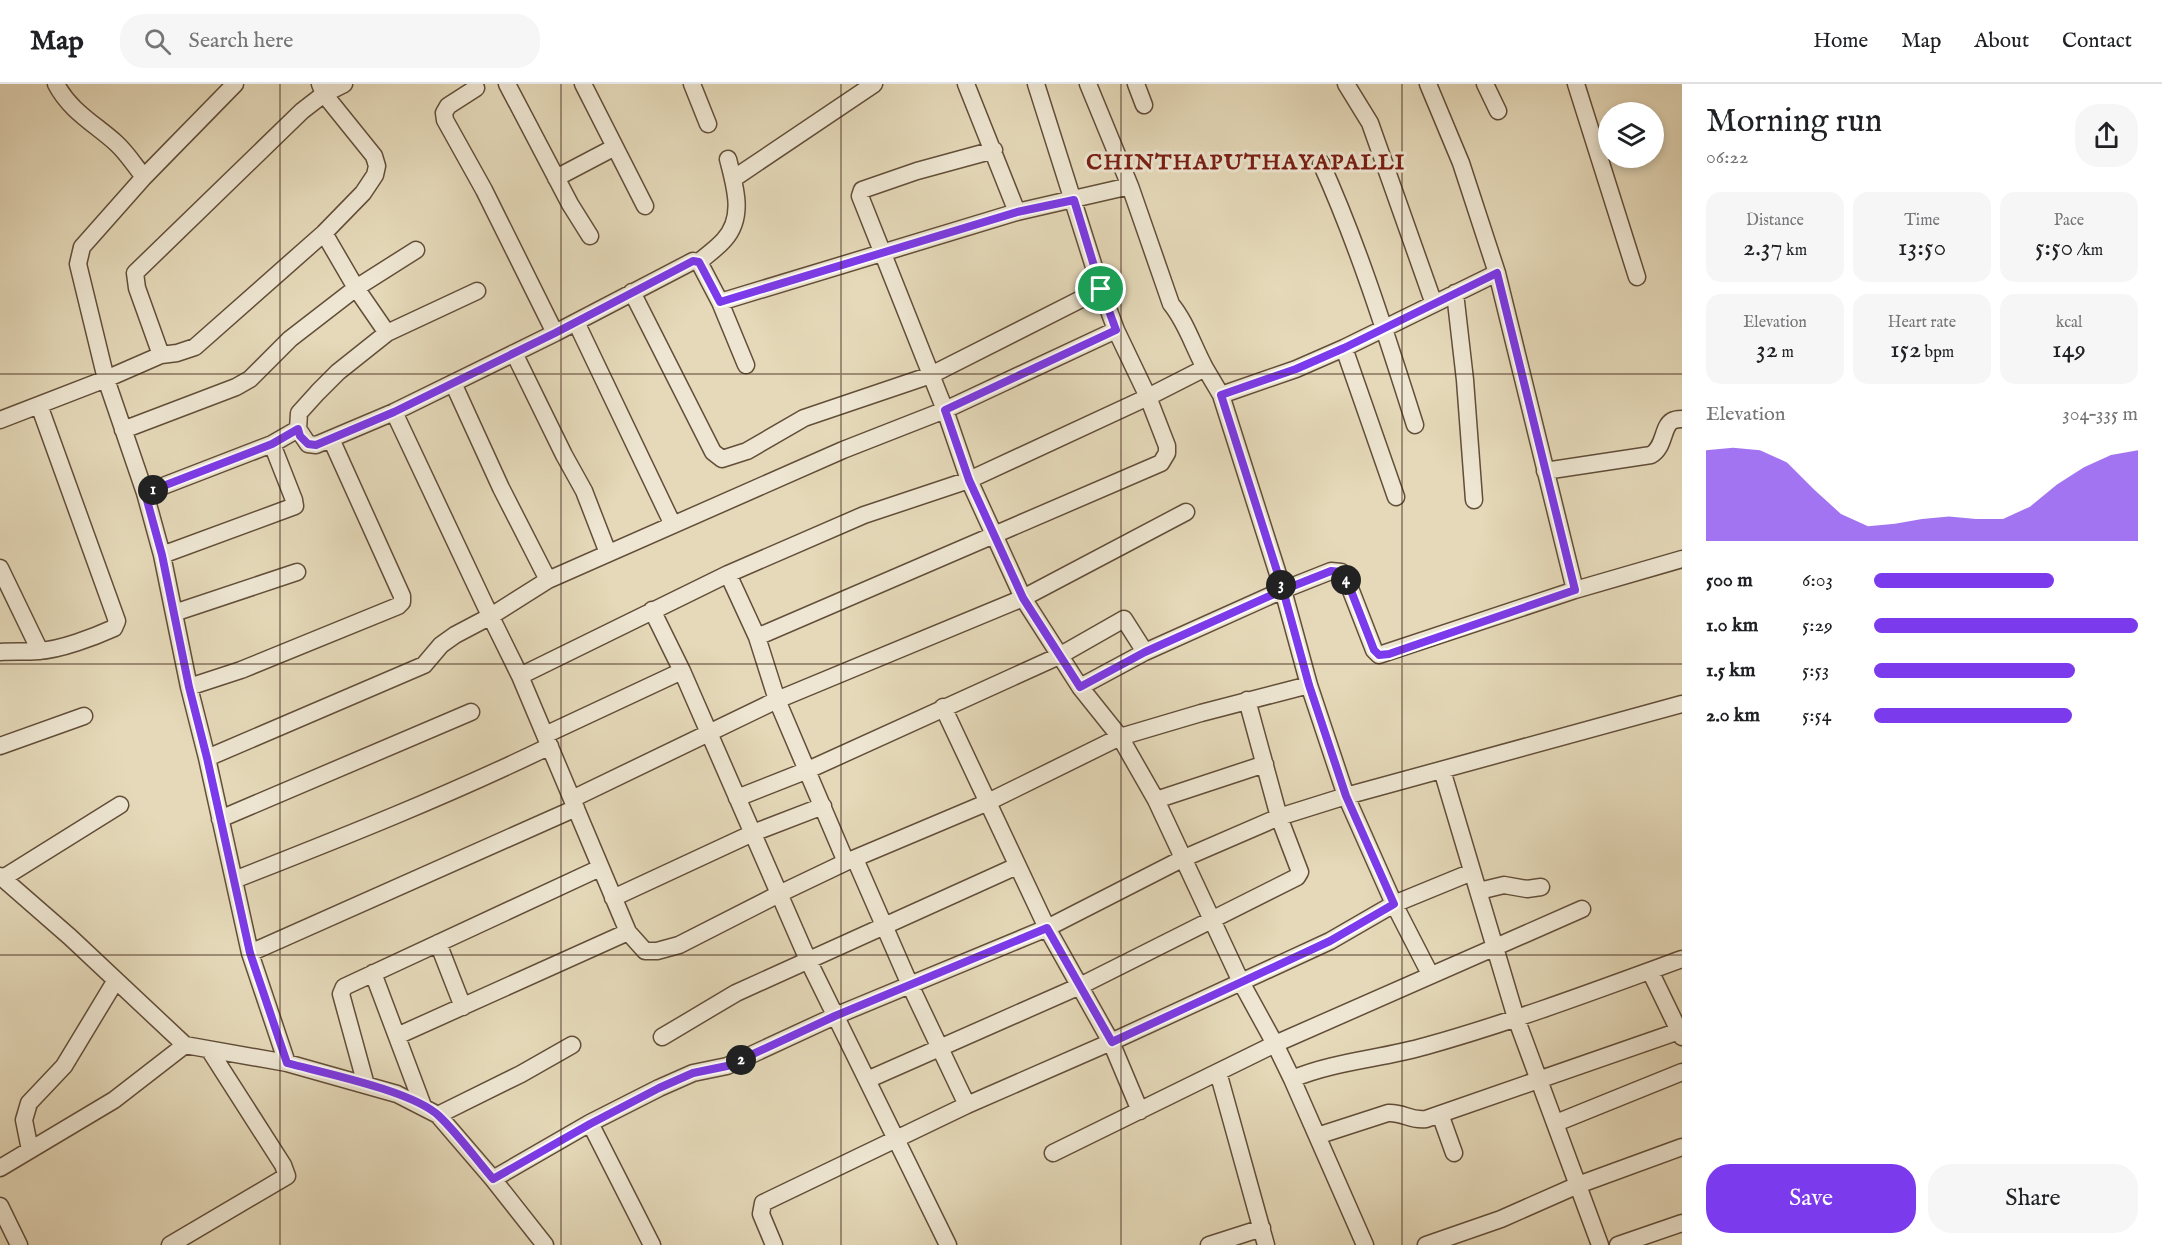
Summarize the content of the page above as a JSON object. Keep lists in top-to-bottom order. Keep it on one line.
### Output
{"districts":["CHINTHAPUTHAYAPALLI"],"page":{"header":"Map","search":"Search here","nav":["Home","Map","About","Contact"],"heading":["Morning run","06:22"],"stats":[["Distance","2.37 km"],["Time","13:50"],["Pace","5:50 /km"],["Elevation","32 m"],["Heart rate","152 bpm"],["kcal","149"]],"chart":["Elevation","304–335 m"],"pins":["1","4","3","2"],"list":[{"name":"500 m","note":"6:03"},{"name":"1.0 km","note":"5:29"},{"name":"1.5 km","note":"5:53"},{"name":"2.0 km","note":"5:54"}],"buttons":["Save","Share"]}}
